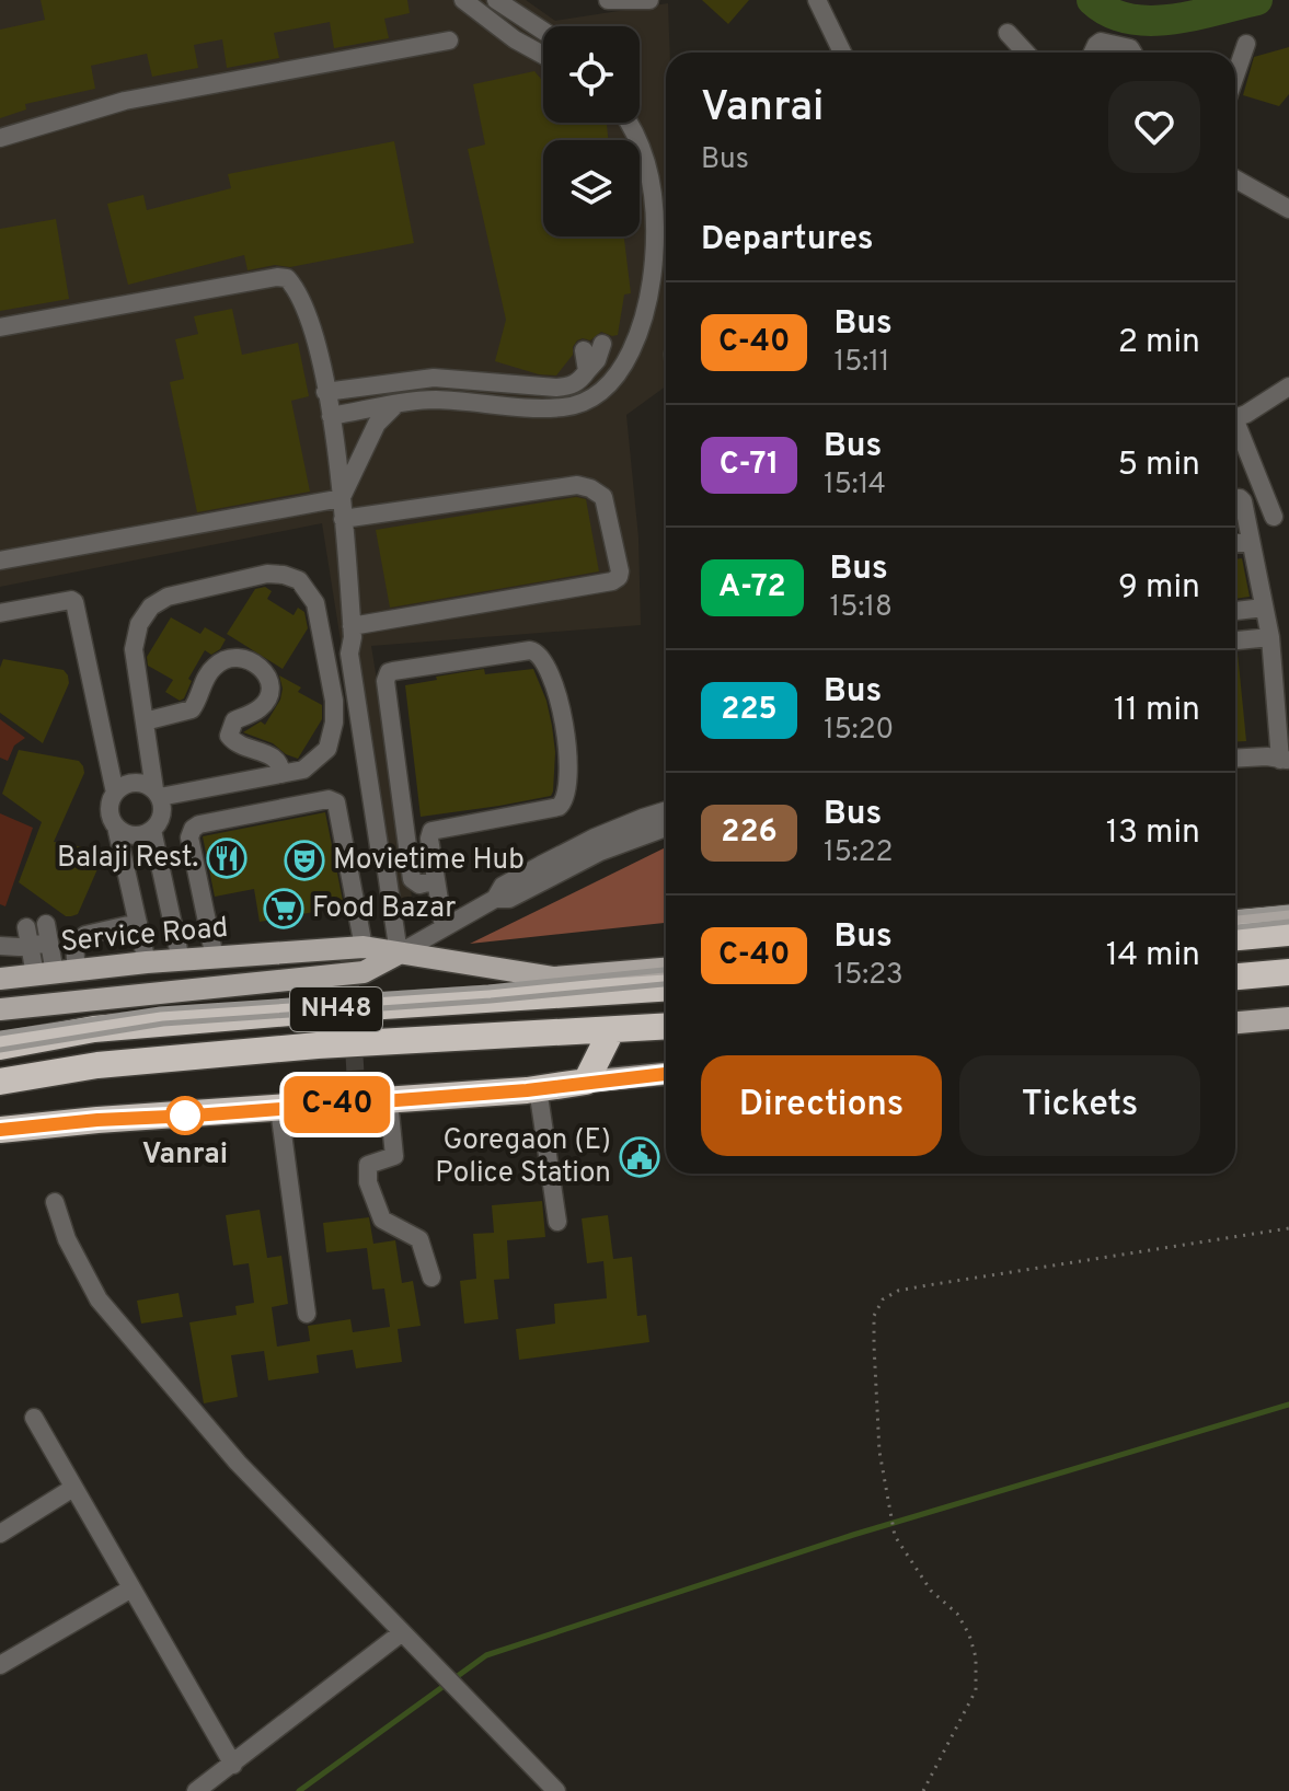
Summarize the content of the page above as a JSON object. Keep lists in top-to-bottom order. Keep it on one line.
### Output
{"streets":{"highway":["NH48"],"main road":["Service Road"]},"places":{"restaurant":["Balaji Rest."],"theatre":["Movietime Hub"],"supermarket":["Food Bazar"],"other":["Vanrai"],"public building":["Goregaon (E) Police Station"]},"lines":["bus line C-40"],"page":{"on_map":"C-40","heading":[["Vanrai","Bus"],"Departures"],"list":[{"mark":"C-40","name":"Bus","note":"15:11","value":"2 min"},{"mark":"C-71","name":"Bus","note":"15:14","value":"5 min"},{"mark":"A-72","name":"Bus","note":"15:18","value":"9 min"},{"mark":"225","name":"Bus","note":"15:20","value":"11 min"},{"mark":"226","name":"Bus","note":"15:22","value":"13 min"},{"mark":"C-40","name":"Bus","note":"15:23","value":"14 min"}],"buttons":["Directions","Tickets"]}}
